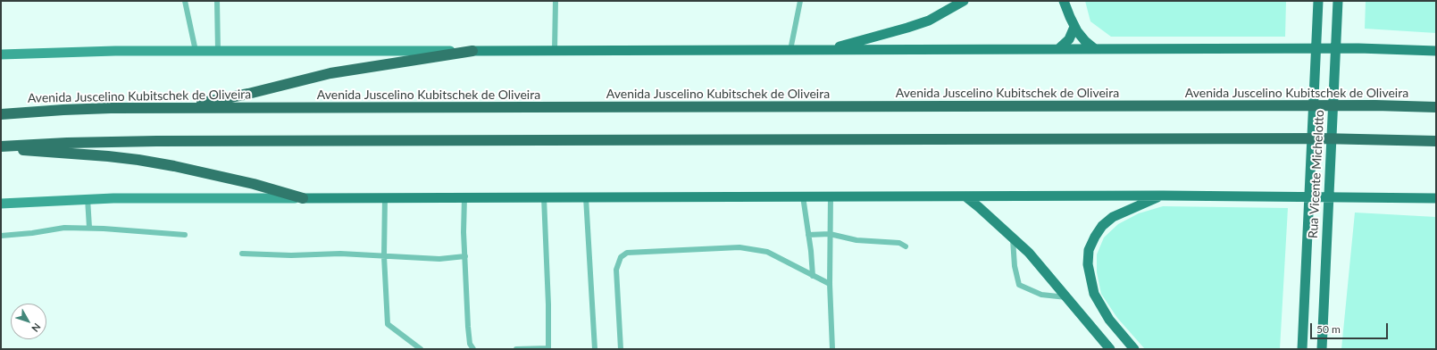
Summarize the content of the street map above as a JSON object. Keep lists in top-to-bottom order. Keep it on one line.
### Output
{"streets":{"highway":["Avenida Juscelino Kubitschek de Oliveira"],"main road":["Rua Vicente Michelotto"]},"scale_bar":"50 m","north":"bottom right"}
